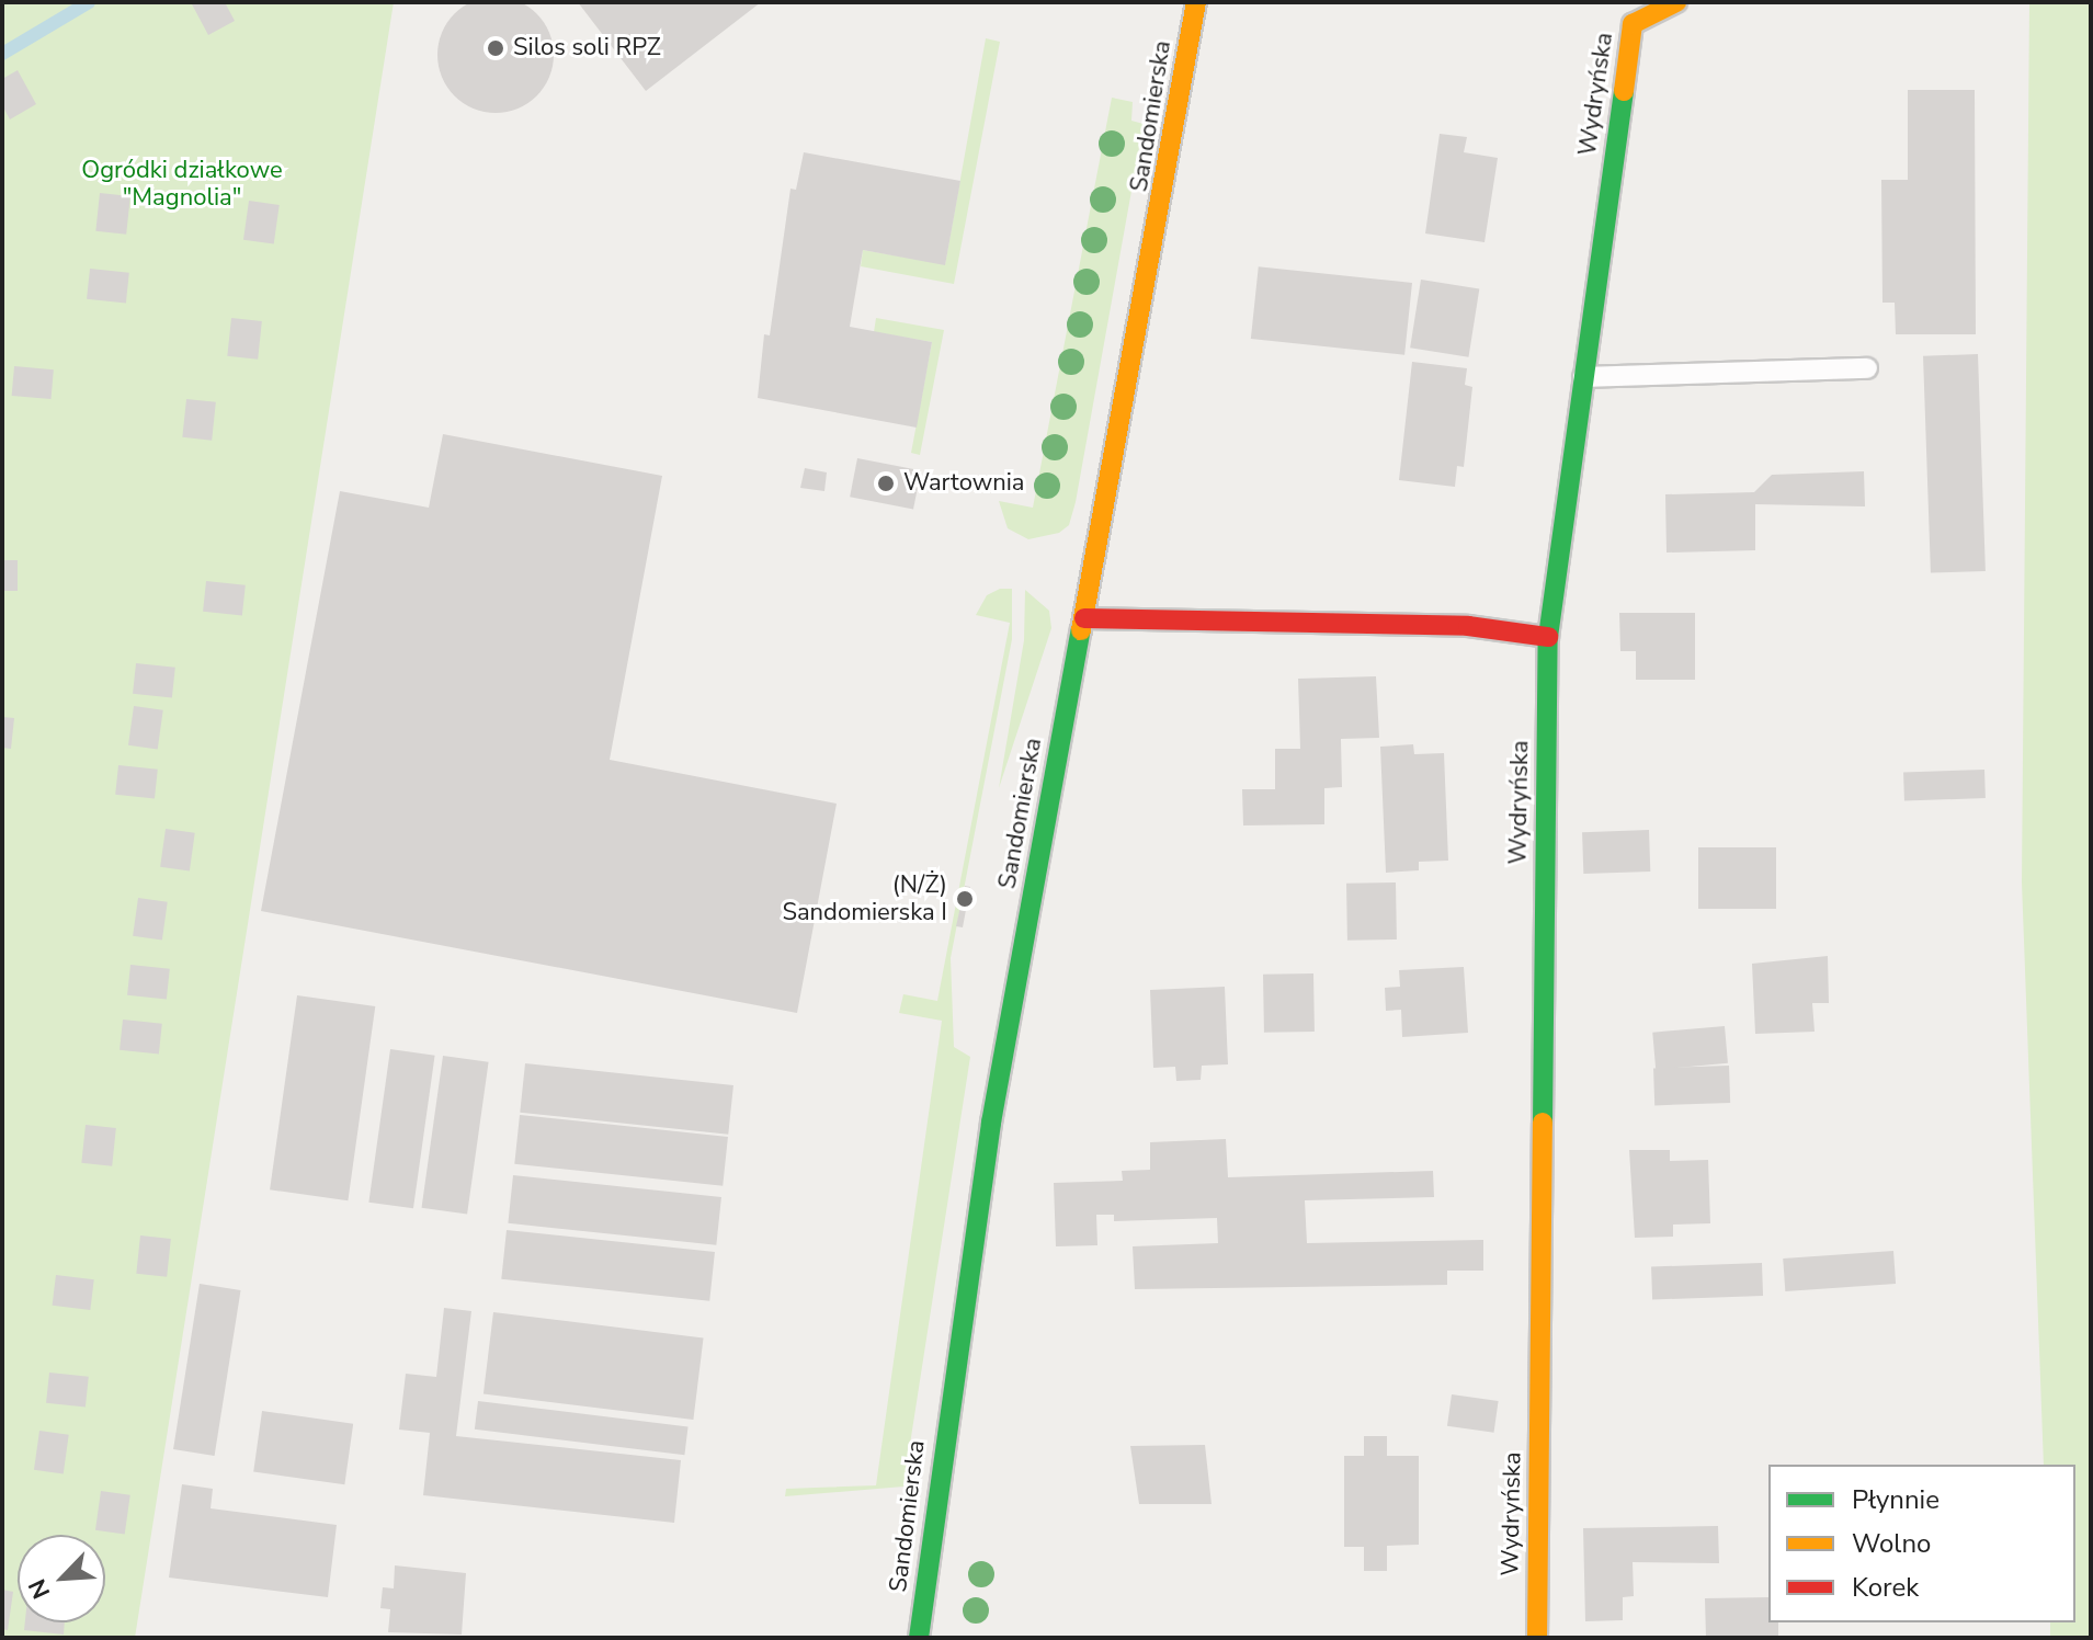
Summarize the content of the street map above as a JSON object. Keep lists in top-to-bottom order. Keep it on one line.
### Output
{"streets":{"street":["Wydryńska","Sandomierska"]},"parks":["Ogródki działkowe \"Magnolia\""],"places":["Silos soli RPZ","Wartownia","(N/Ż) Sandomierska I"],"legend":["Płynnie","Wolno","Korek"],"north":"bottom left"}
